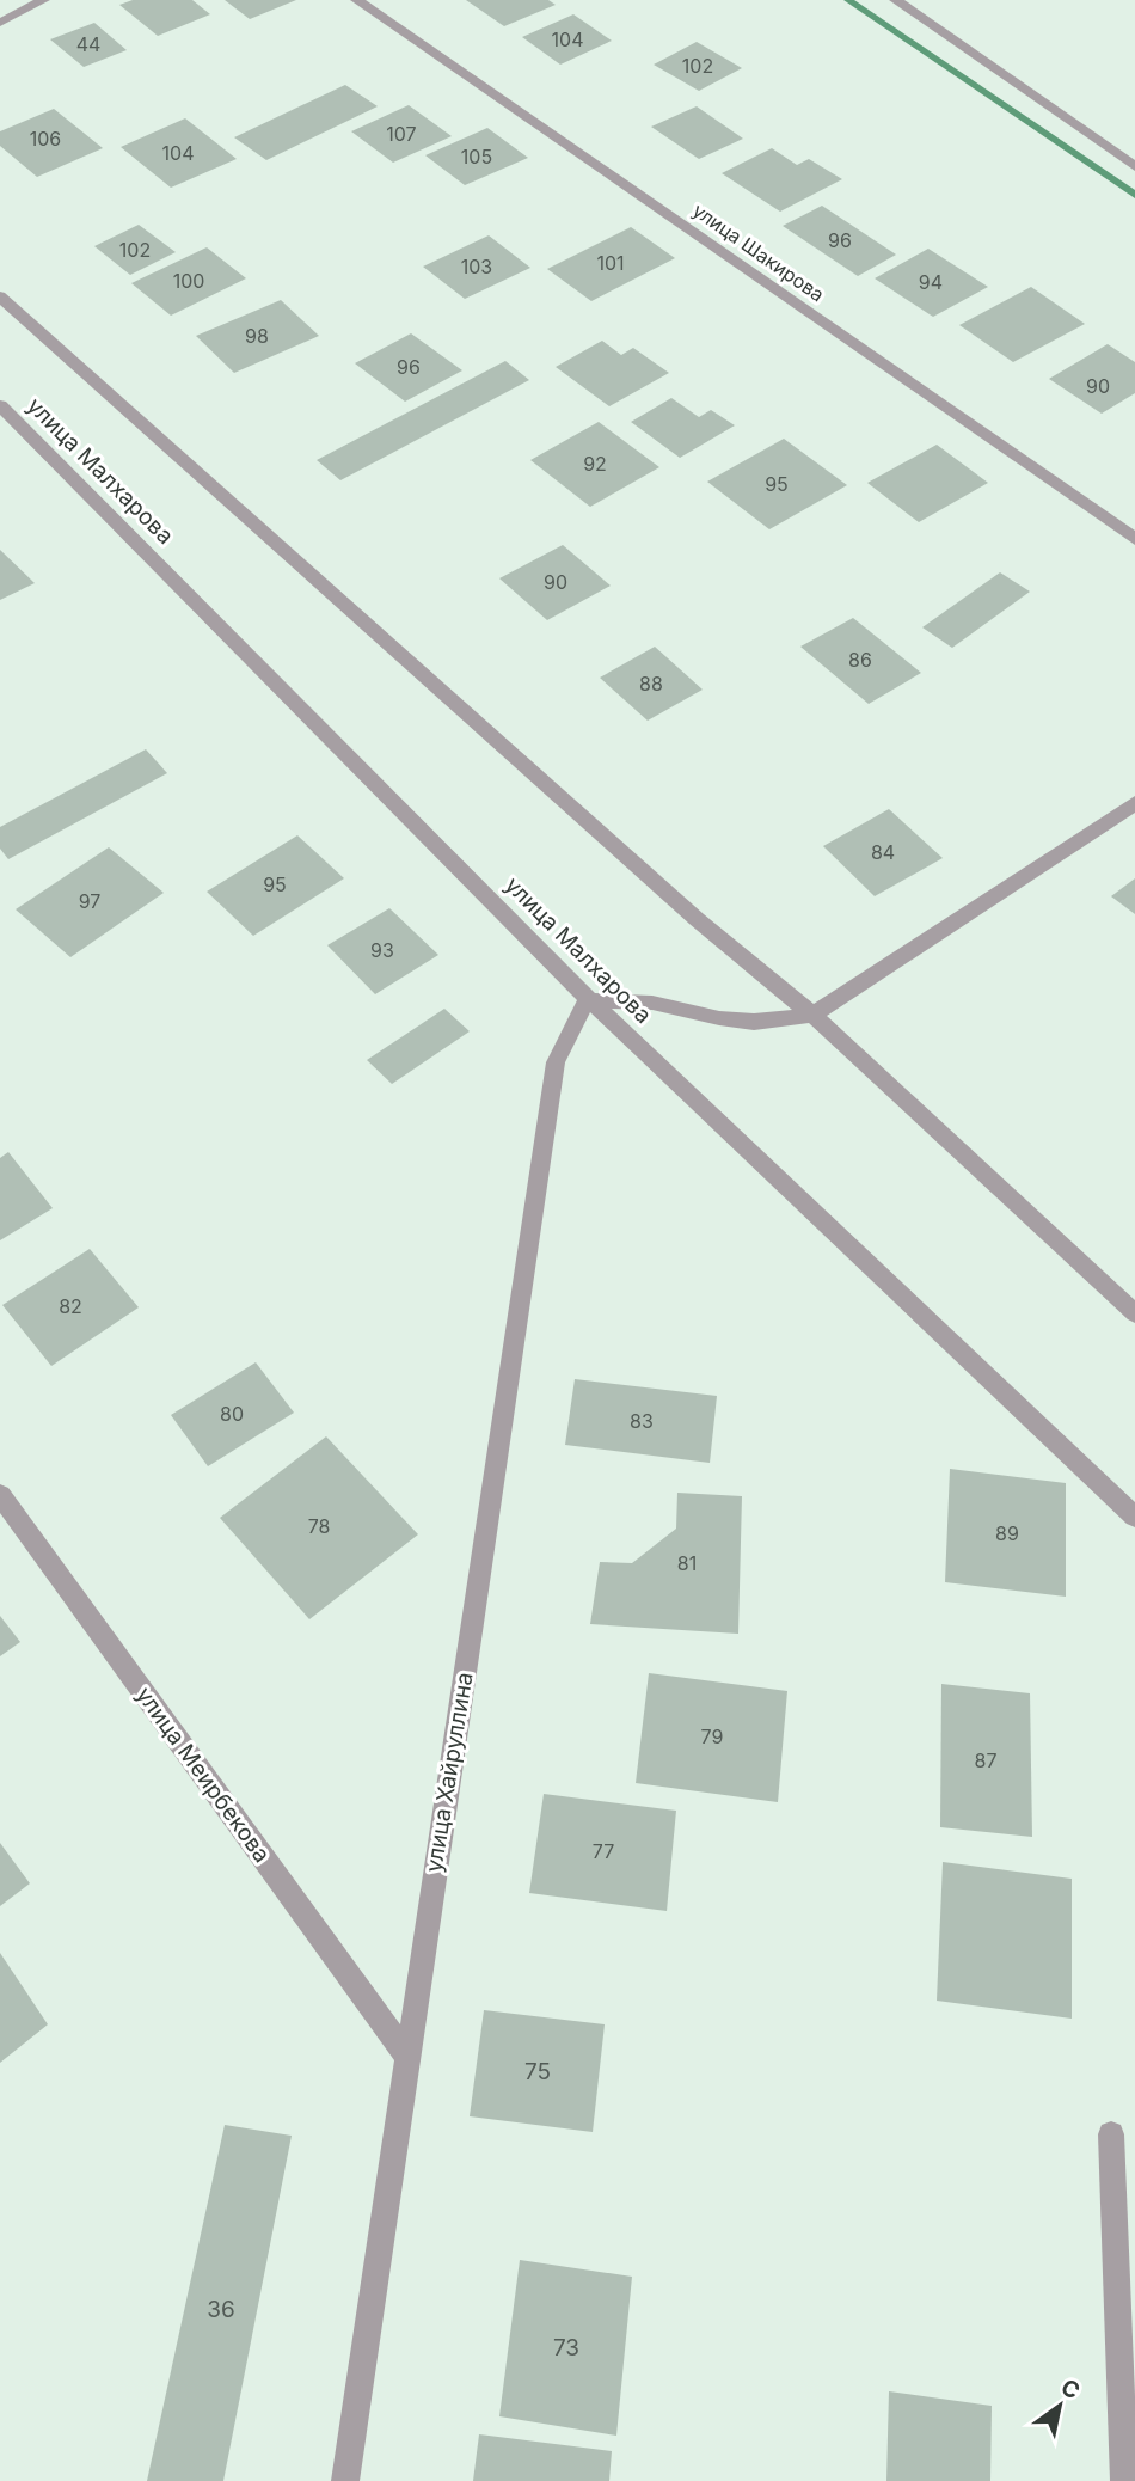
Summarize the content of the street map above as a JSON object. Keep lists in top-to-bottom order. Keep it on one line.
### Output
{"streets":{"street":["улица Шакирова","улица Малхарова","улица Хайруллина","улица Меирбекова"]},"crossings":[["улица Малхарова","улица Хайруллина"],["улица Хайруллина","улица Меирбекова"]],"house_numbers":["104","44","102","107","106","104","105","96","102","101","103","100","94","98","96","90","92","95","90","86","88","84","95","97","93","82","80","83","78","89","81","79","87","77","75","36","73"],"north":"top right"}
